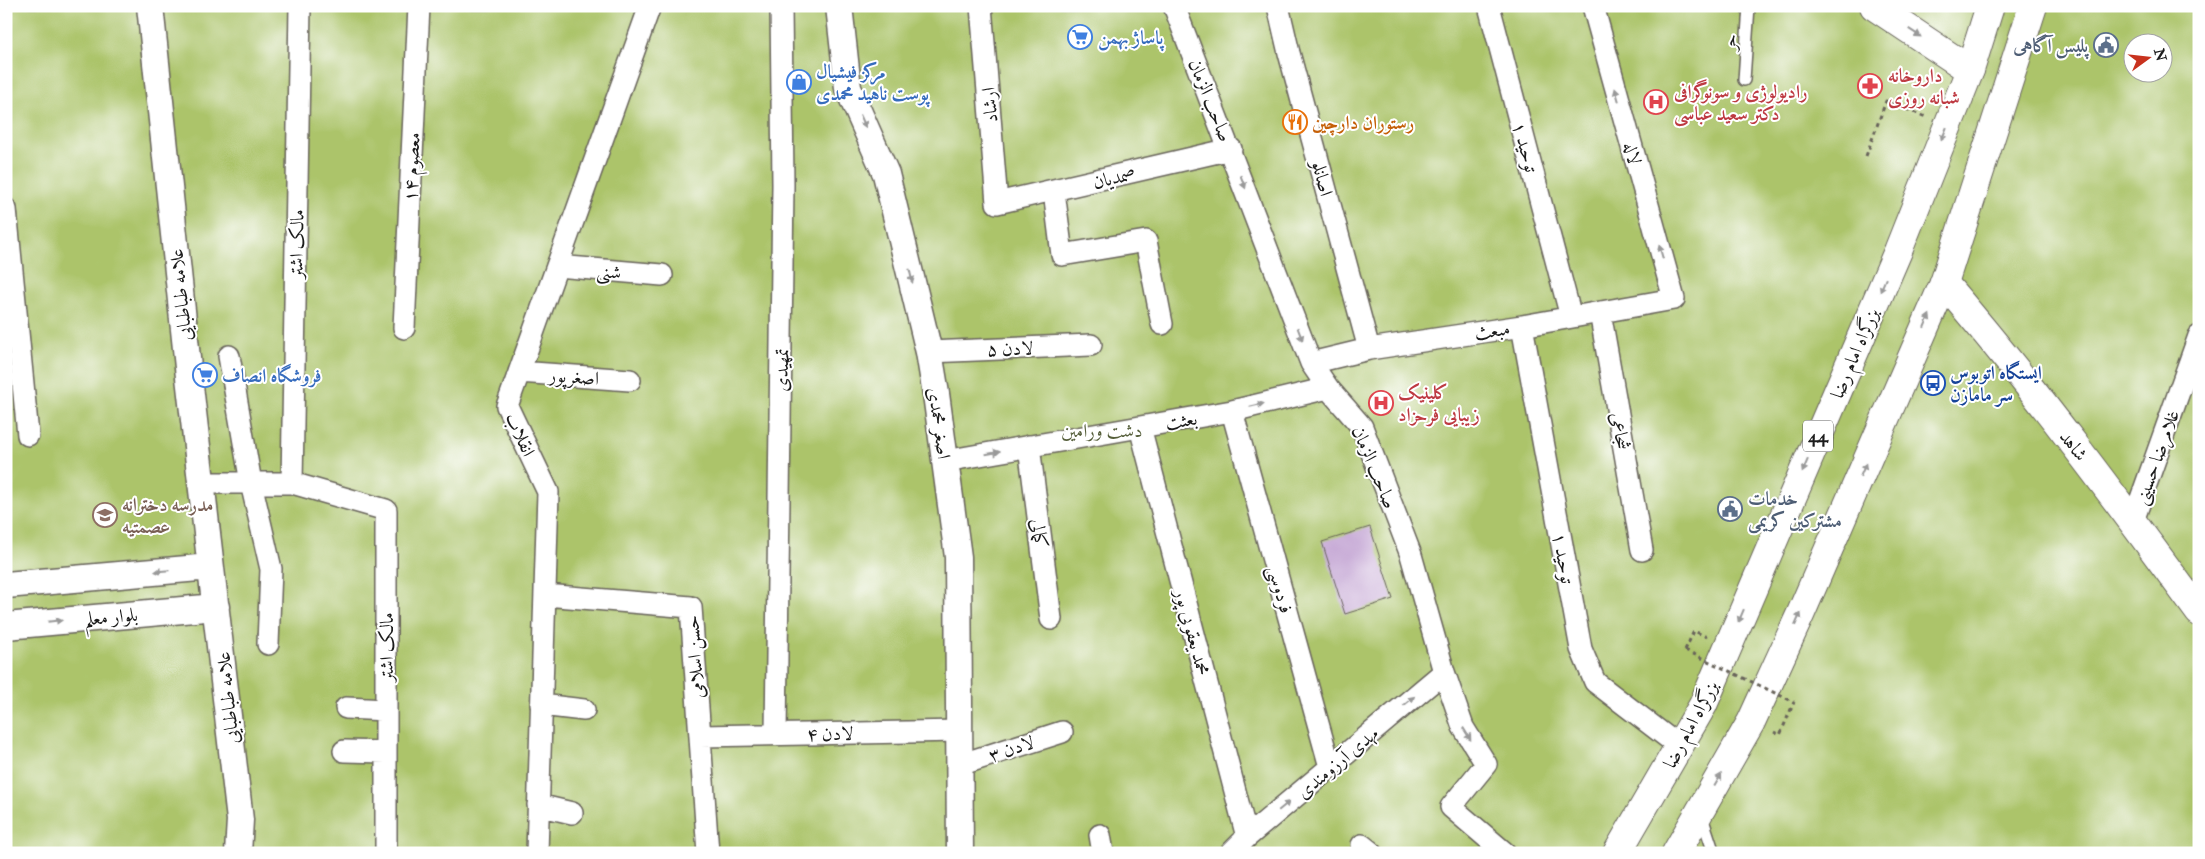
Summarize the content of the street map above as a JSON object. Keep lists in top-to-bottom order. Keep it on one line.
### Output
{"streets":{"main road":["بزرگراه امام رضا","44","شاهد"],"street":["صاحب الزمان","ارشاد","توحید ۱","لاله","۱۴ معصوم","صمدیان","اصانلو","مالک اشتر","شنی","علامه طباطبایی","مبعث","لادن ۵","تمهیدی","اصغرپور","بعثت","اصغر محمدی","شجاعی","انقلاب","غلامرضا حسینی","کمالی","فردوسی","بلوار معلم","محمد یعقوبی پور","حسن اسلامی","لادن ۴","لادن ۳","مهدی آرزومندی"],"lane":["حر"]},"crossings":[["صاحب الزمان","صمدیان"],["صاحب الزمان","مبعث"],["صاحب الزمان","بعثت"],["صاحب الزمان","مهدی آرزومندی"],["ارشاد","صمدیان"],["توحید ۱","مبعث"],["توحید ۱","بزرگراه امام رضا"],["لاله","مبعث"],["اصانلو","مبعث"],["مالک اشتر","علامه طباطبایی"],["شنی","انقلاب"],["علامه طباطبایی","بلوار معلم"],["مبعث","شجاعی"],["لادن ۵","اصغر محمدی"],["تمهیدی","لادن ۴"],["اصغرپور","انقلاب"],["بعثت","اصغر محمدی"],["بعثت","کمالی"],["بعثت","فردوسی"],["بعثت","محمد یعقوبی پور"],["اصغر محمدی","لادن ۴"],["اصغر محمدی","لادن ۳"],["انقلاب","حسن اسلامی"],["شاهد","غلامرضا حسینی"],["فردوسی","مهدی آرزومندی"],["محمد یعقوبی پور","مهدی آرزومندی"],["حسن اسلامی","لادن ۴"]],"one_way":["صاحب الزمان","لاله","بعثت","اصغر محمدی","مهدی آرزومندی"],"parks":["دشت ورامین"],"places":{"supermarket":["پاساژ بهمن","فروشگاه انصاف"],"public building":["پلیس آگاهی","خدمات مشترکین کریمی"],"shop":["مرکز فیشیال پوست ناهید محمدی"],"pharmacy":["داروخانه شبانه روزی"],"hospital":["رادیولوژی و سونوگرافی دکتر سعید عباسی","کلینیک زیبایی فرحزاد"],"restaurant":["رستوران دارچین"],"bus stop":["ایستگاه اتوبوس سر مامازن"],"school or university":["مدرسه دخترانه عصمتیه"]},"north":"right"}
